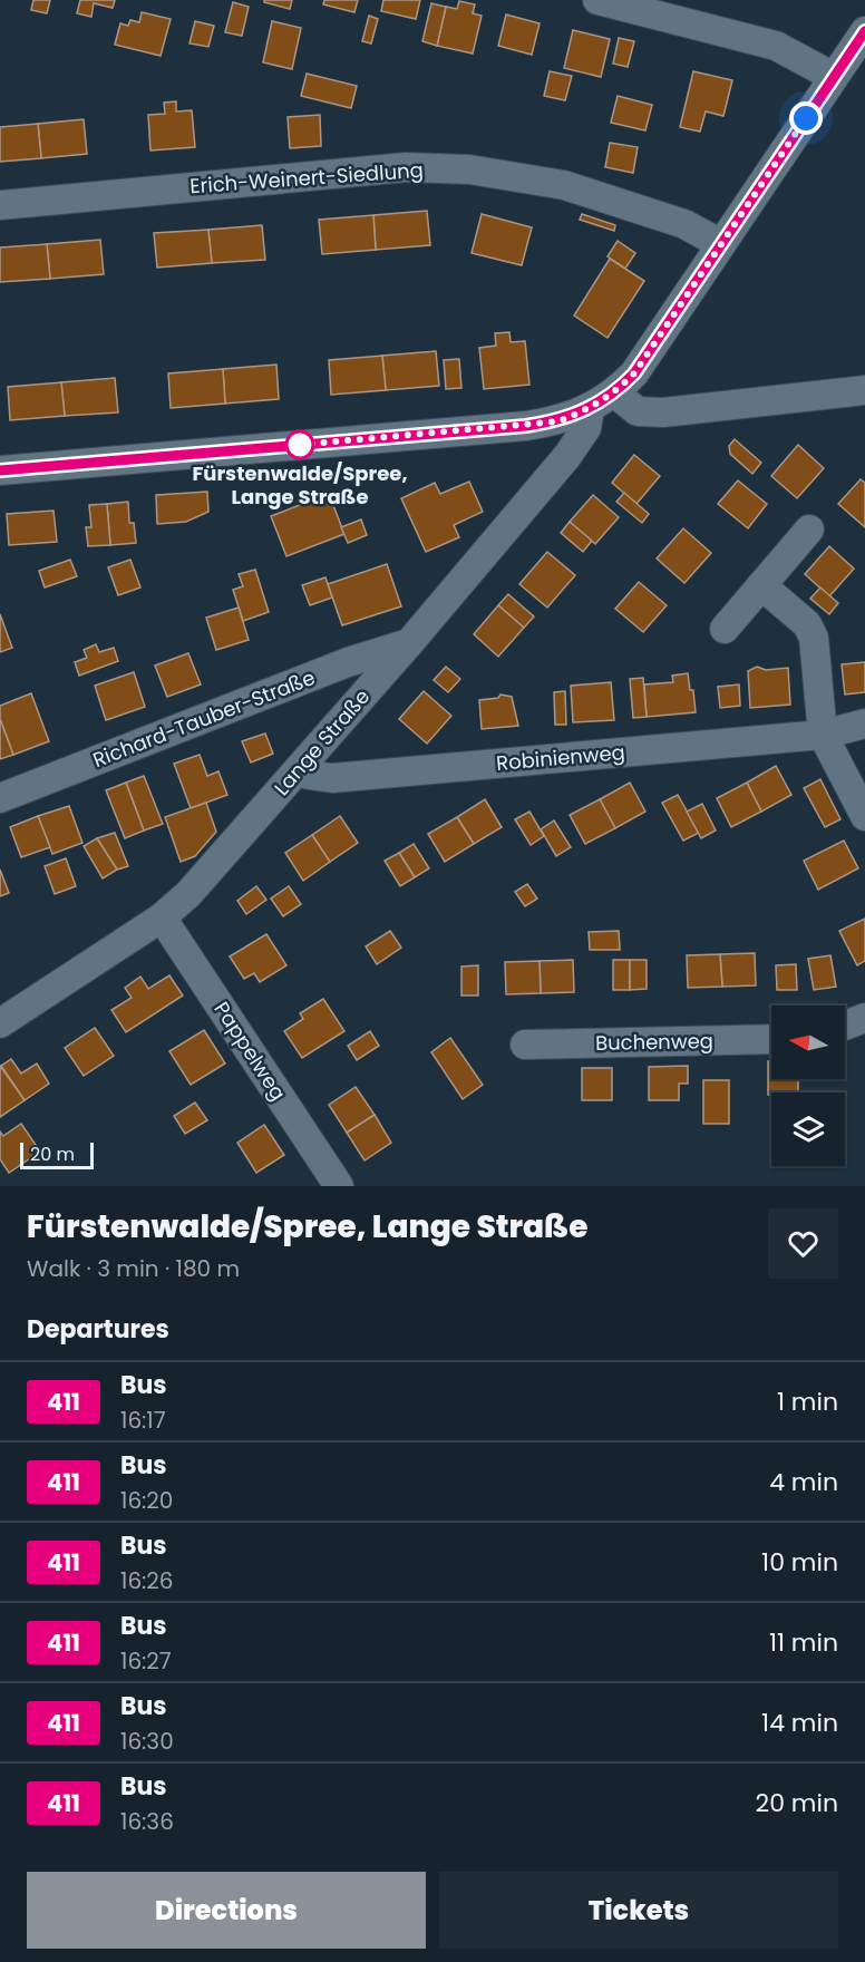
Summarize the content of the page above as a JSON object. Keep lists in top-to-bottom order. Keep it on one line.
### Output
{"streets":{"street":["Erich-Weinert-Siedlung","Richard-Tauber-Straße","Lange Straße","Robinienweg","Buchenweg","Pappelweg"]},"crossings":[["Richard-Tauber-Straße","Lange Straße"],["Lange Straße","Robinienweg"],["Lange Straße","Pappelweg"]],"places":["Fürstenwalde/Spree, Lange Straße"],"lines":["bus line 411"],"scale_bar":"20 m","north":"left","page":{"scale":"20 m","heading":[["Fürstenwalde/Spree, Lange Straße","Walk · 3 min · 180 m"],"Departures"],"list":[{"mark":"411","name":"Bus","note":"16:17","value":"1 min"},{"mark":"411","name":"Bus","note":"16:20","value":"4 min"},{"mark":"411","name":"Bus","note":"16:26","value":"10 min"},{"mark":"411","name":"Bus","note":"16:27","value":"11 min"},{"mark":"411","name":"Bus","note":"16:30","value":"14 min"},{"mark":"411","name":"Bus","note":"16:36","value":"20 min"}],"buttons":["Directions","Tickets"]}}
